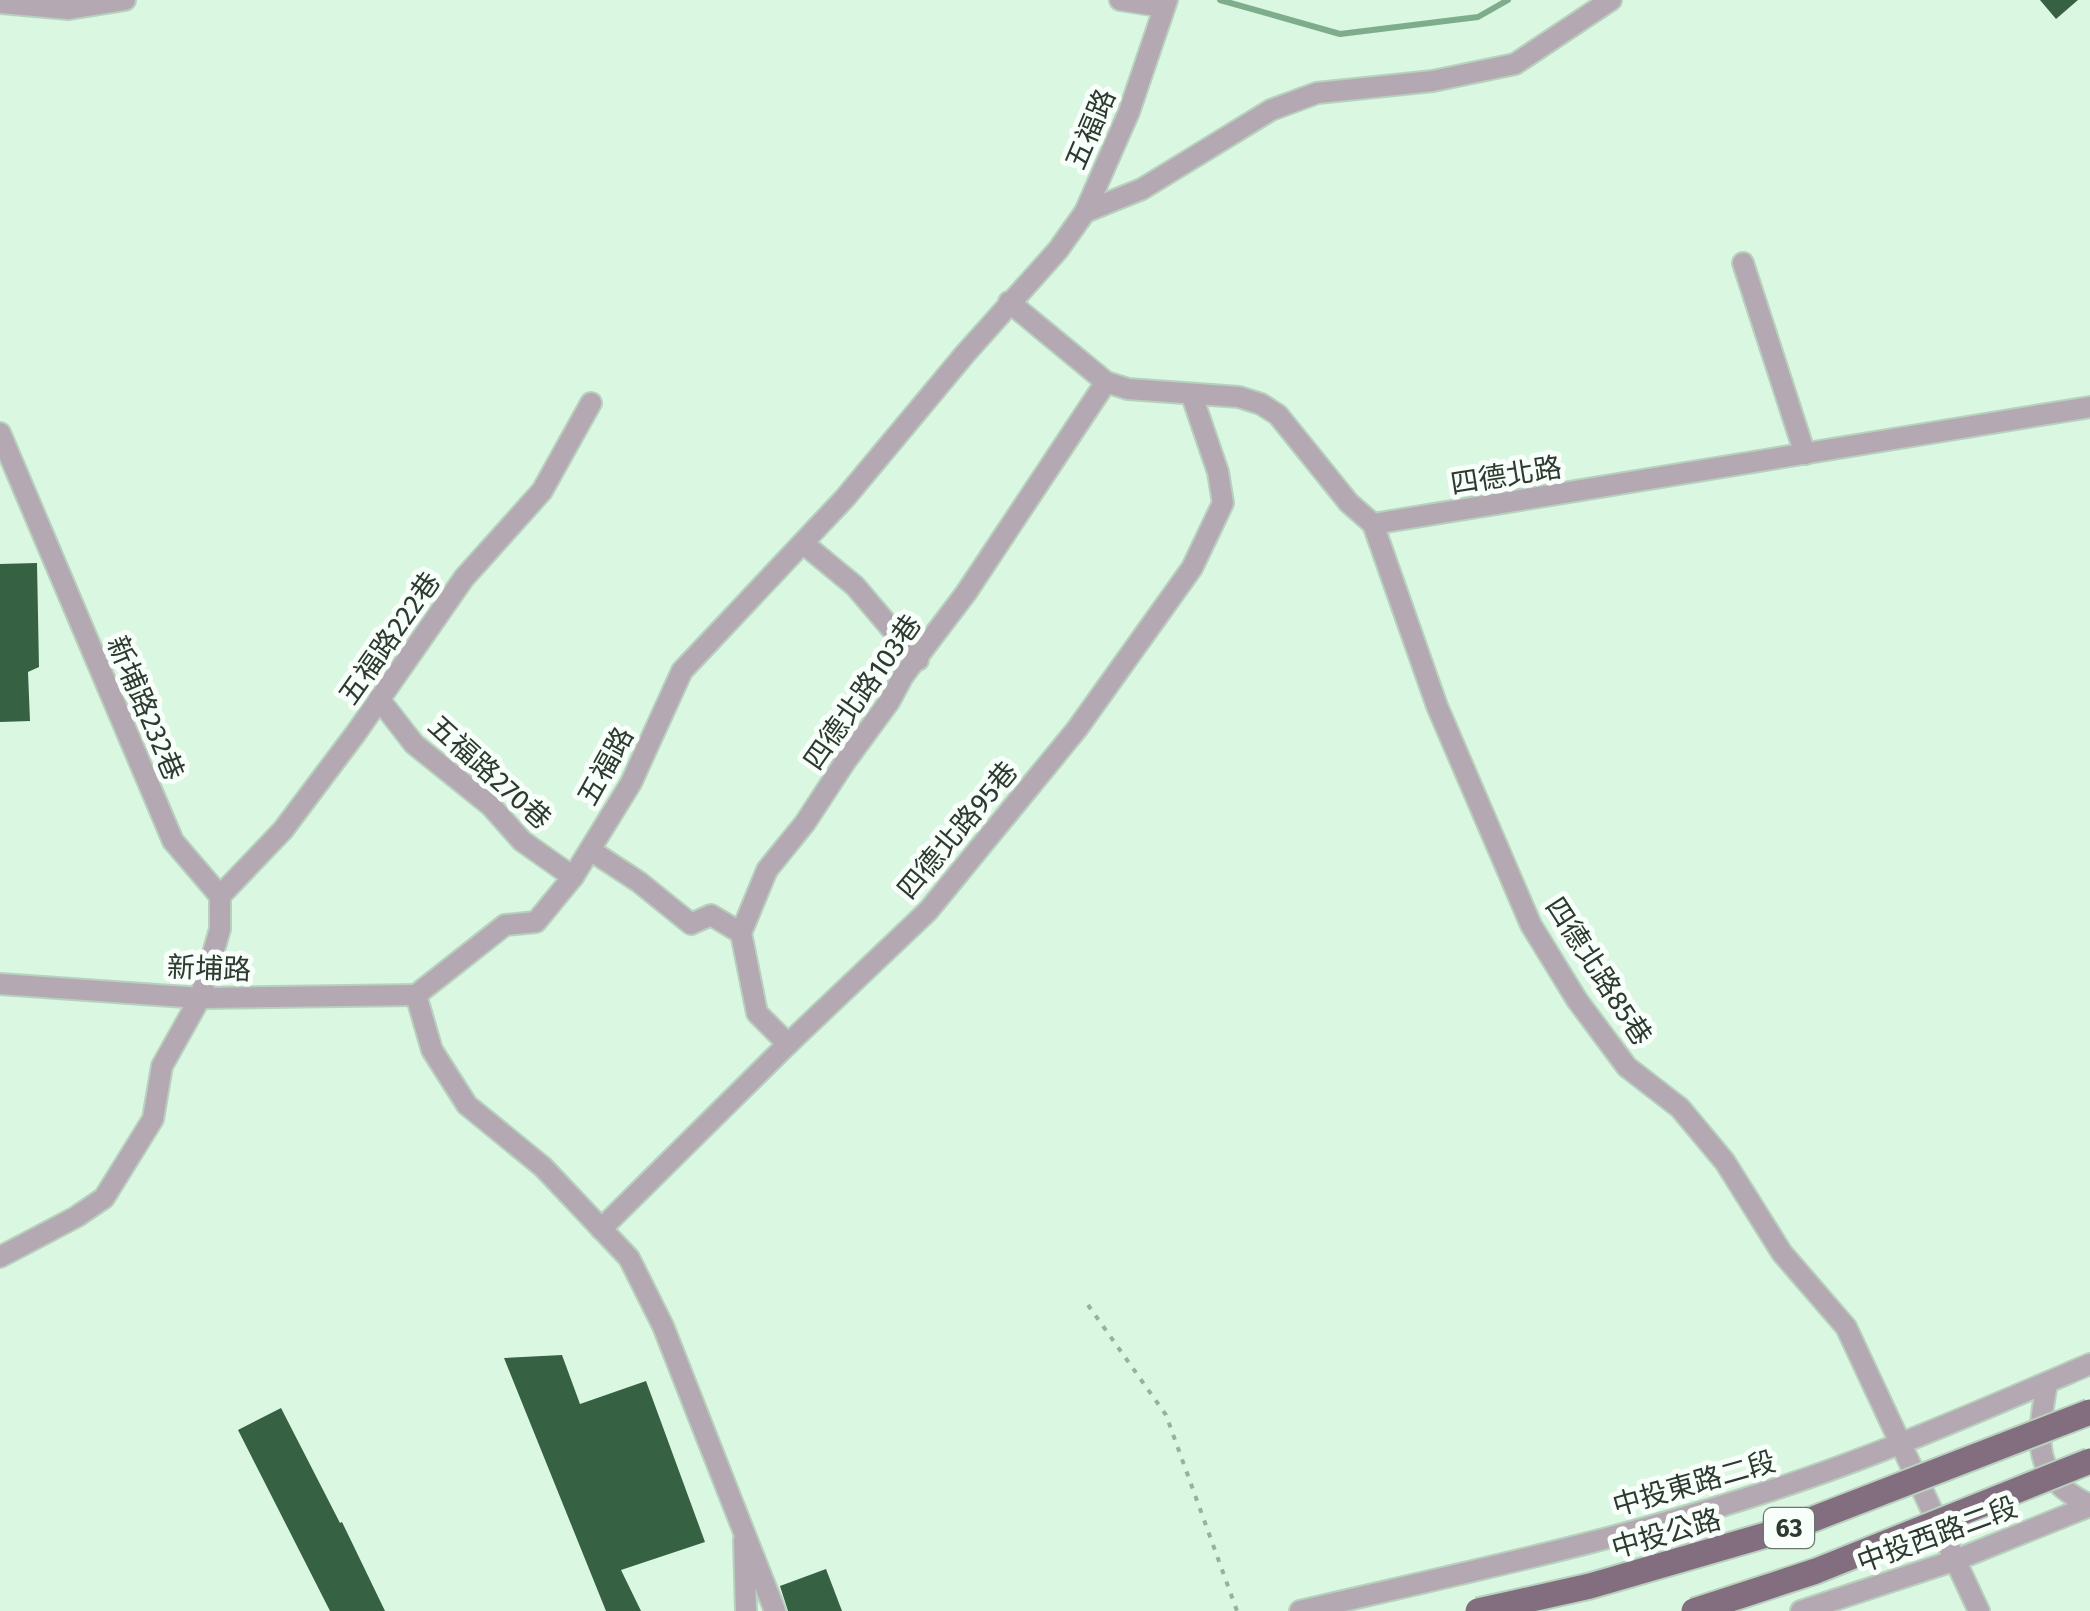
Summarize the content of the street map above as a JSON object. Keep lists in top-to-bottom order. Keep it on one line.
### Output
{"streets":{"main road":["63","中投公路"],"street":["五福路","四德北路","五福路222巷","四德北路103巷","新埔路232巷","五福路270巷","四德北路95巷","新埔路","四德北路85巷","中投東路二段","中投西路二段"]},"crossings":[["五福路","五福路270巷"],["五福路","新埔路"],["四德北路","四德北路85巷"],["五福路222巷","新埔路232巷"],["五福路222巷","五福路270巷"],["四德北路85巷","中投東路二段"],["四德北路85巷","中投西路二段"]]}
